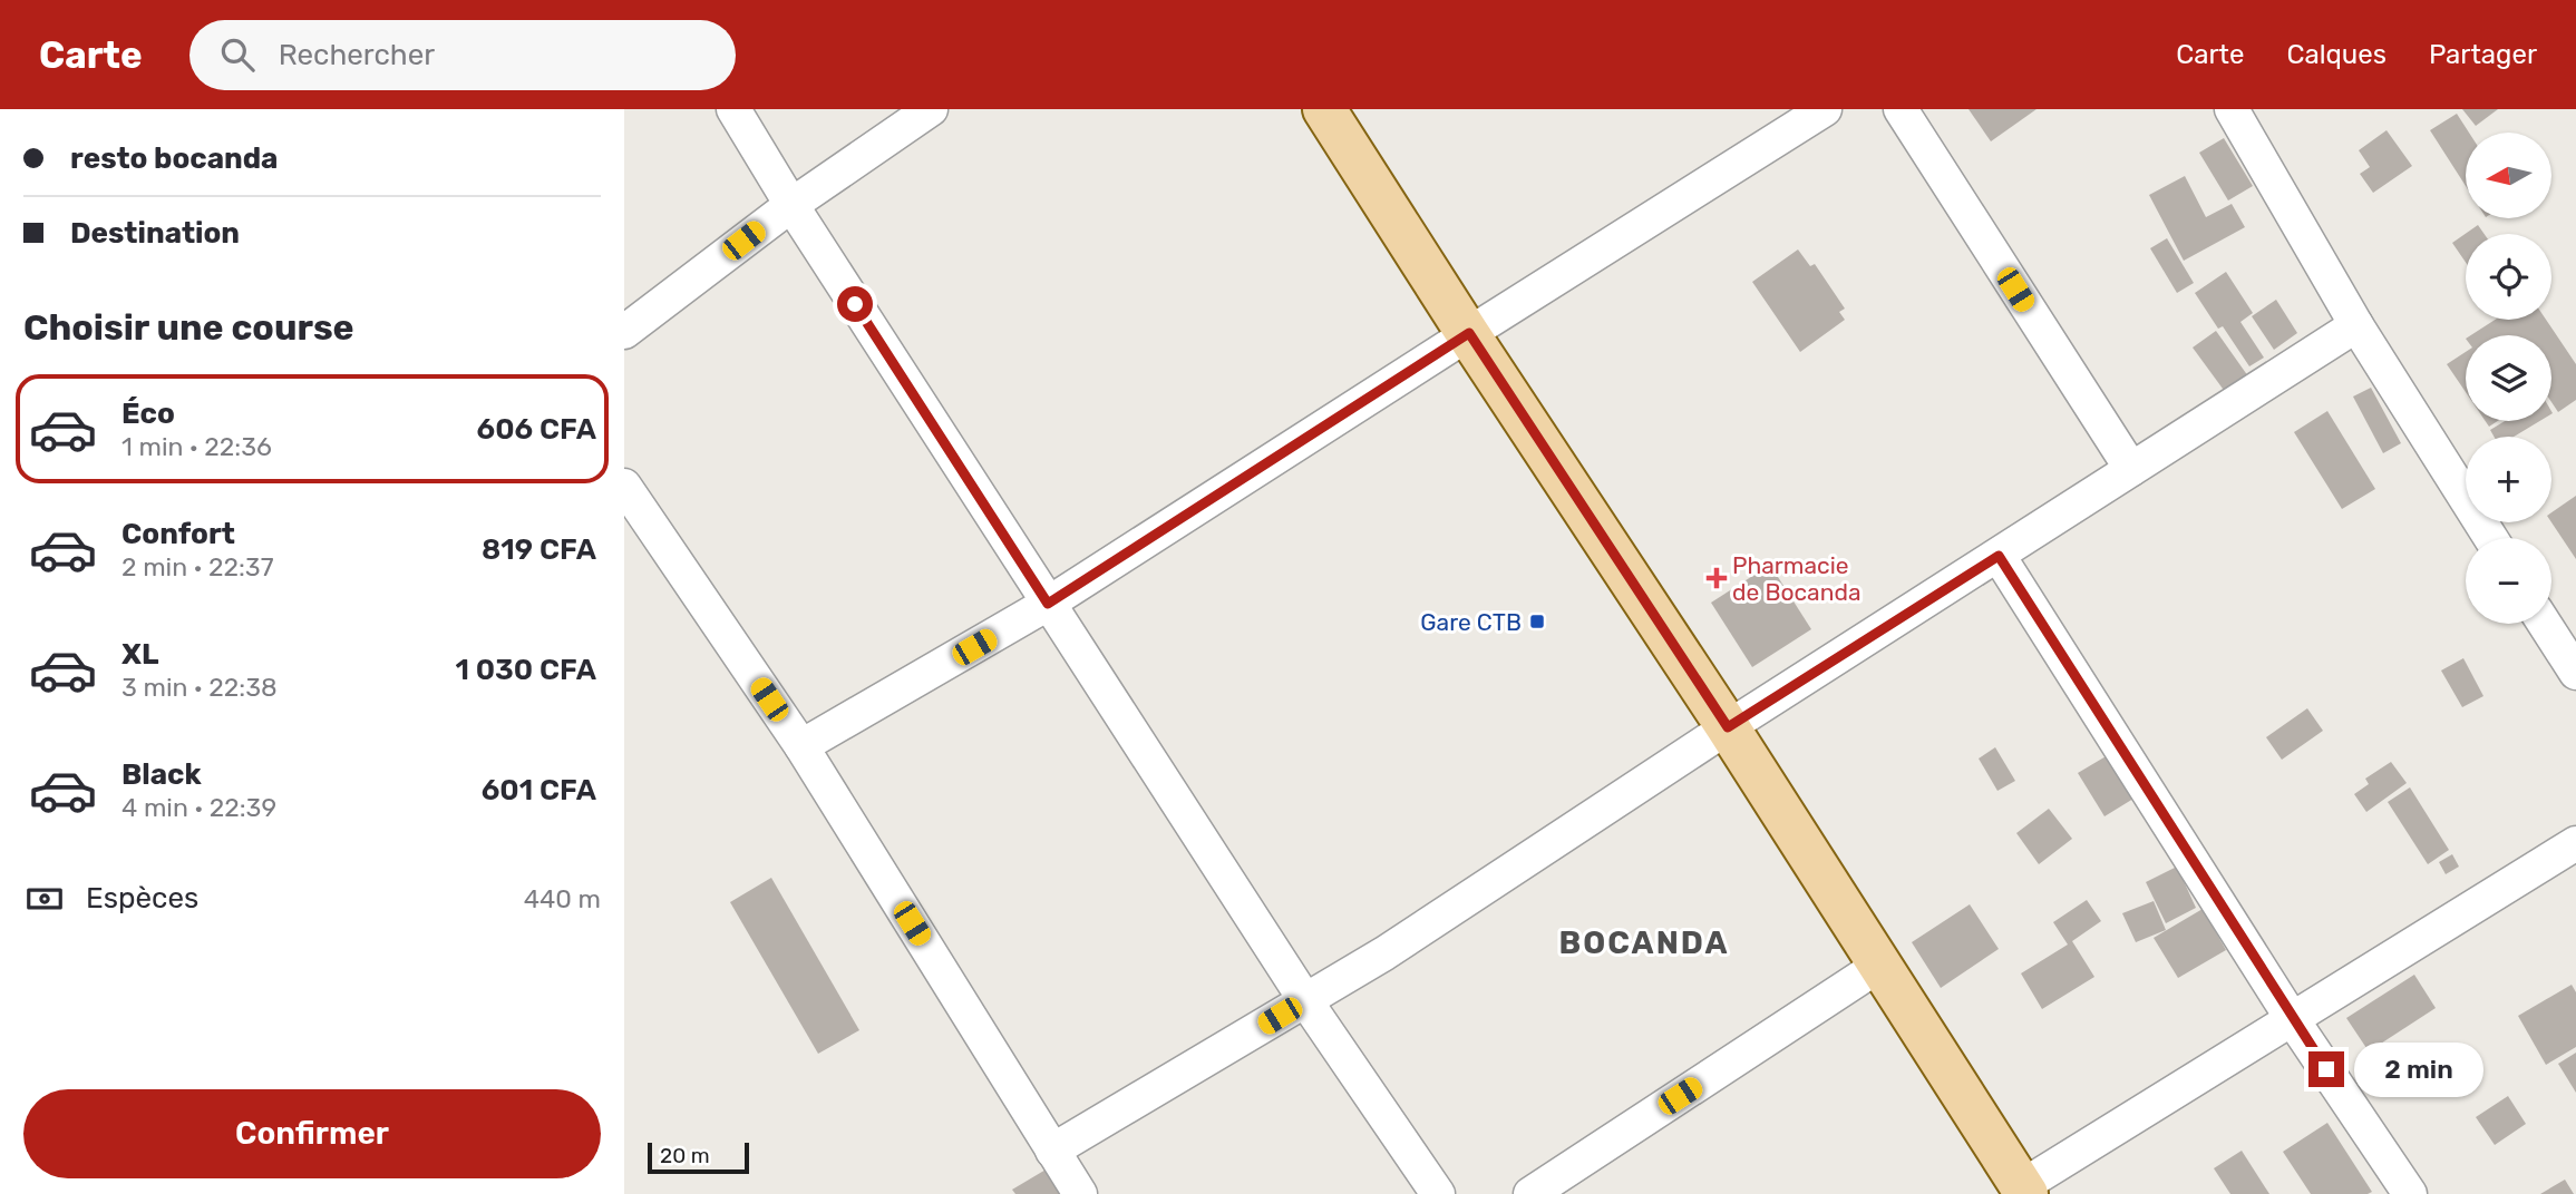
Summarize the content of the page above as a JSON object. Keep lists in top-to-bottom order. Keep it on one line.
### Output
{"districts":["BOCANDA"],"places":{"health":["Pharmacie de Bocanda"],"transit":["Gare CTB"]},"scale_bar":"20 m","north":"left","page":{"header":"Carte","search":"Rechercher","nav":["Carte","Calques","Partager"],"banner":["resto bocanda","Destination"],"map_buttons":["+","−"],"heading":"Choisir une course","list":[{"name":"Éco","note":"1 min · 22:36","value":"606 CFA"},{"name":"Confort","note":"2 min · 22:37","value":"819 CFA"},{"name":"XL","note":"3 min · 22:38","value":"1 030 CFA"},{"name":"Black","note":"4 min · 22:39","value":"601 CFA"}],"pay":["Espèces","440 m"],"bubble":"2 min","buttons":"Confirmer","scale":"20 m"}}
